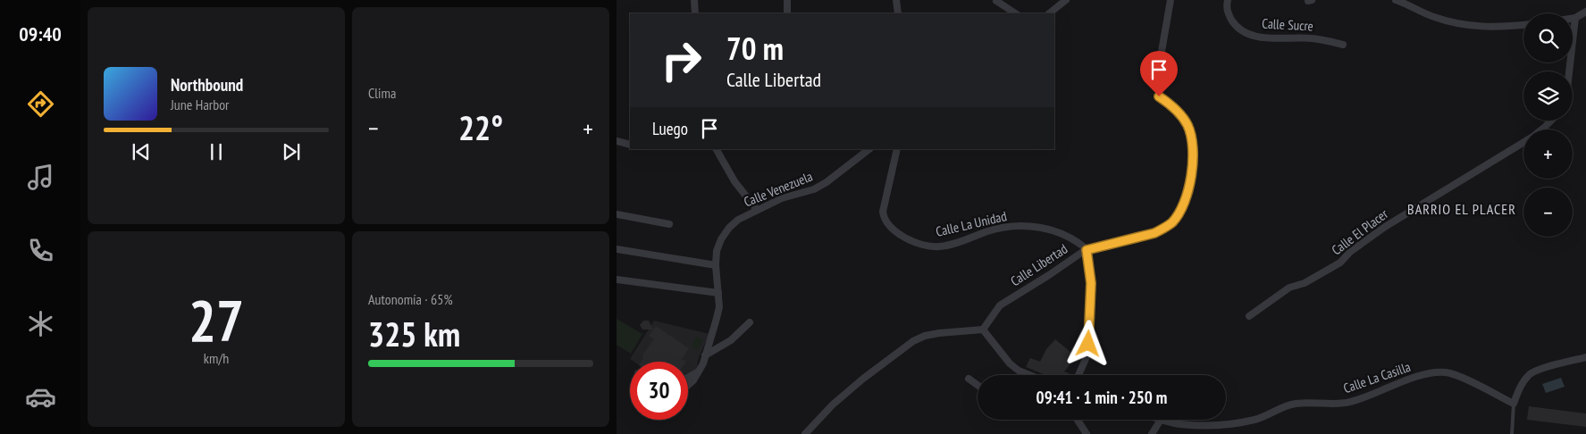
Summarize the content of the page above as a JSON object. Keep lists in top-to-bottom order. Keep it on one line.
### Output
{"streets":{"street":["Calle Sucre","Calle Venezuela","Calle La Unidad","Calle El Placer","Calle Libertad","Calle La Casilla"]},"crossings":[["Calle La Unidad","Calle Libertad"]],"districts":["BARRIO EL PLACER"],"page":{"tabs":"09:40","tile":["Clima",["27","km/h"],["Autonomía · 65%","325 km"]],"map_buttons":["+","−"],"turn":["70 m","Calle Libertad"],"song":["Northbound","June Harbor"],"then":"Luego","heat":["−","22°","+"],"limit":"30","trip":"09:41 · 1 min · 250 m"}}
